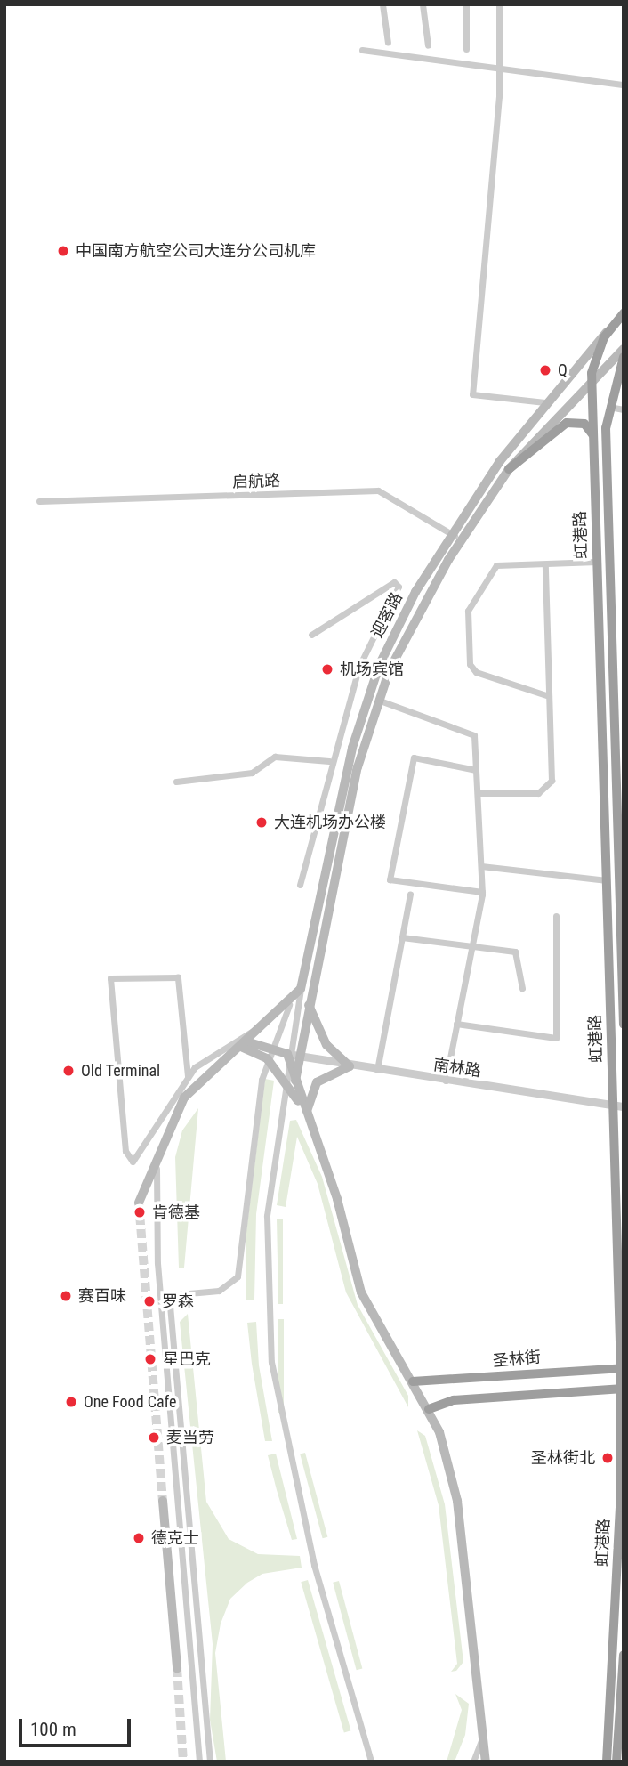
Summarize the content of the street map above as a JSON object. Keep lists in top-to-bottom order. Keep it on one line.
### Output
{"streets":{"highway":["虹港路","迎客路","圣林街"],"street":["启航路","南林路"]},"crossings":[["启航路","迎客路"],["虹港路","迎客路"],["虹港路","南林路"],["虹港路","圣林街"],["迎客路","南林路"]],"places":["中国南方航空公司大连分公司机库","Q","机场宾馆","大连机场办公楼","Old Terminal","肯德基","赛百味","罗森","星巴克","One Food Cafe","麦当劳","圣林街北","德克士"],"scale_bar":"100 m"}
